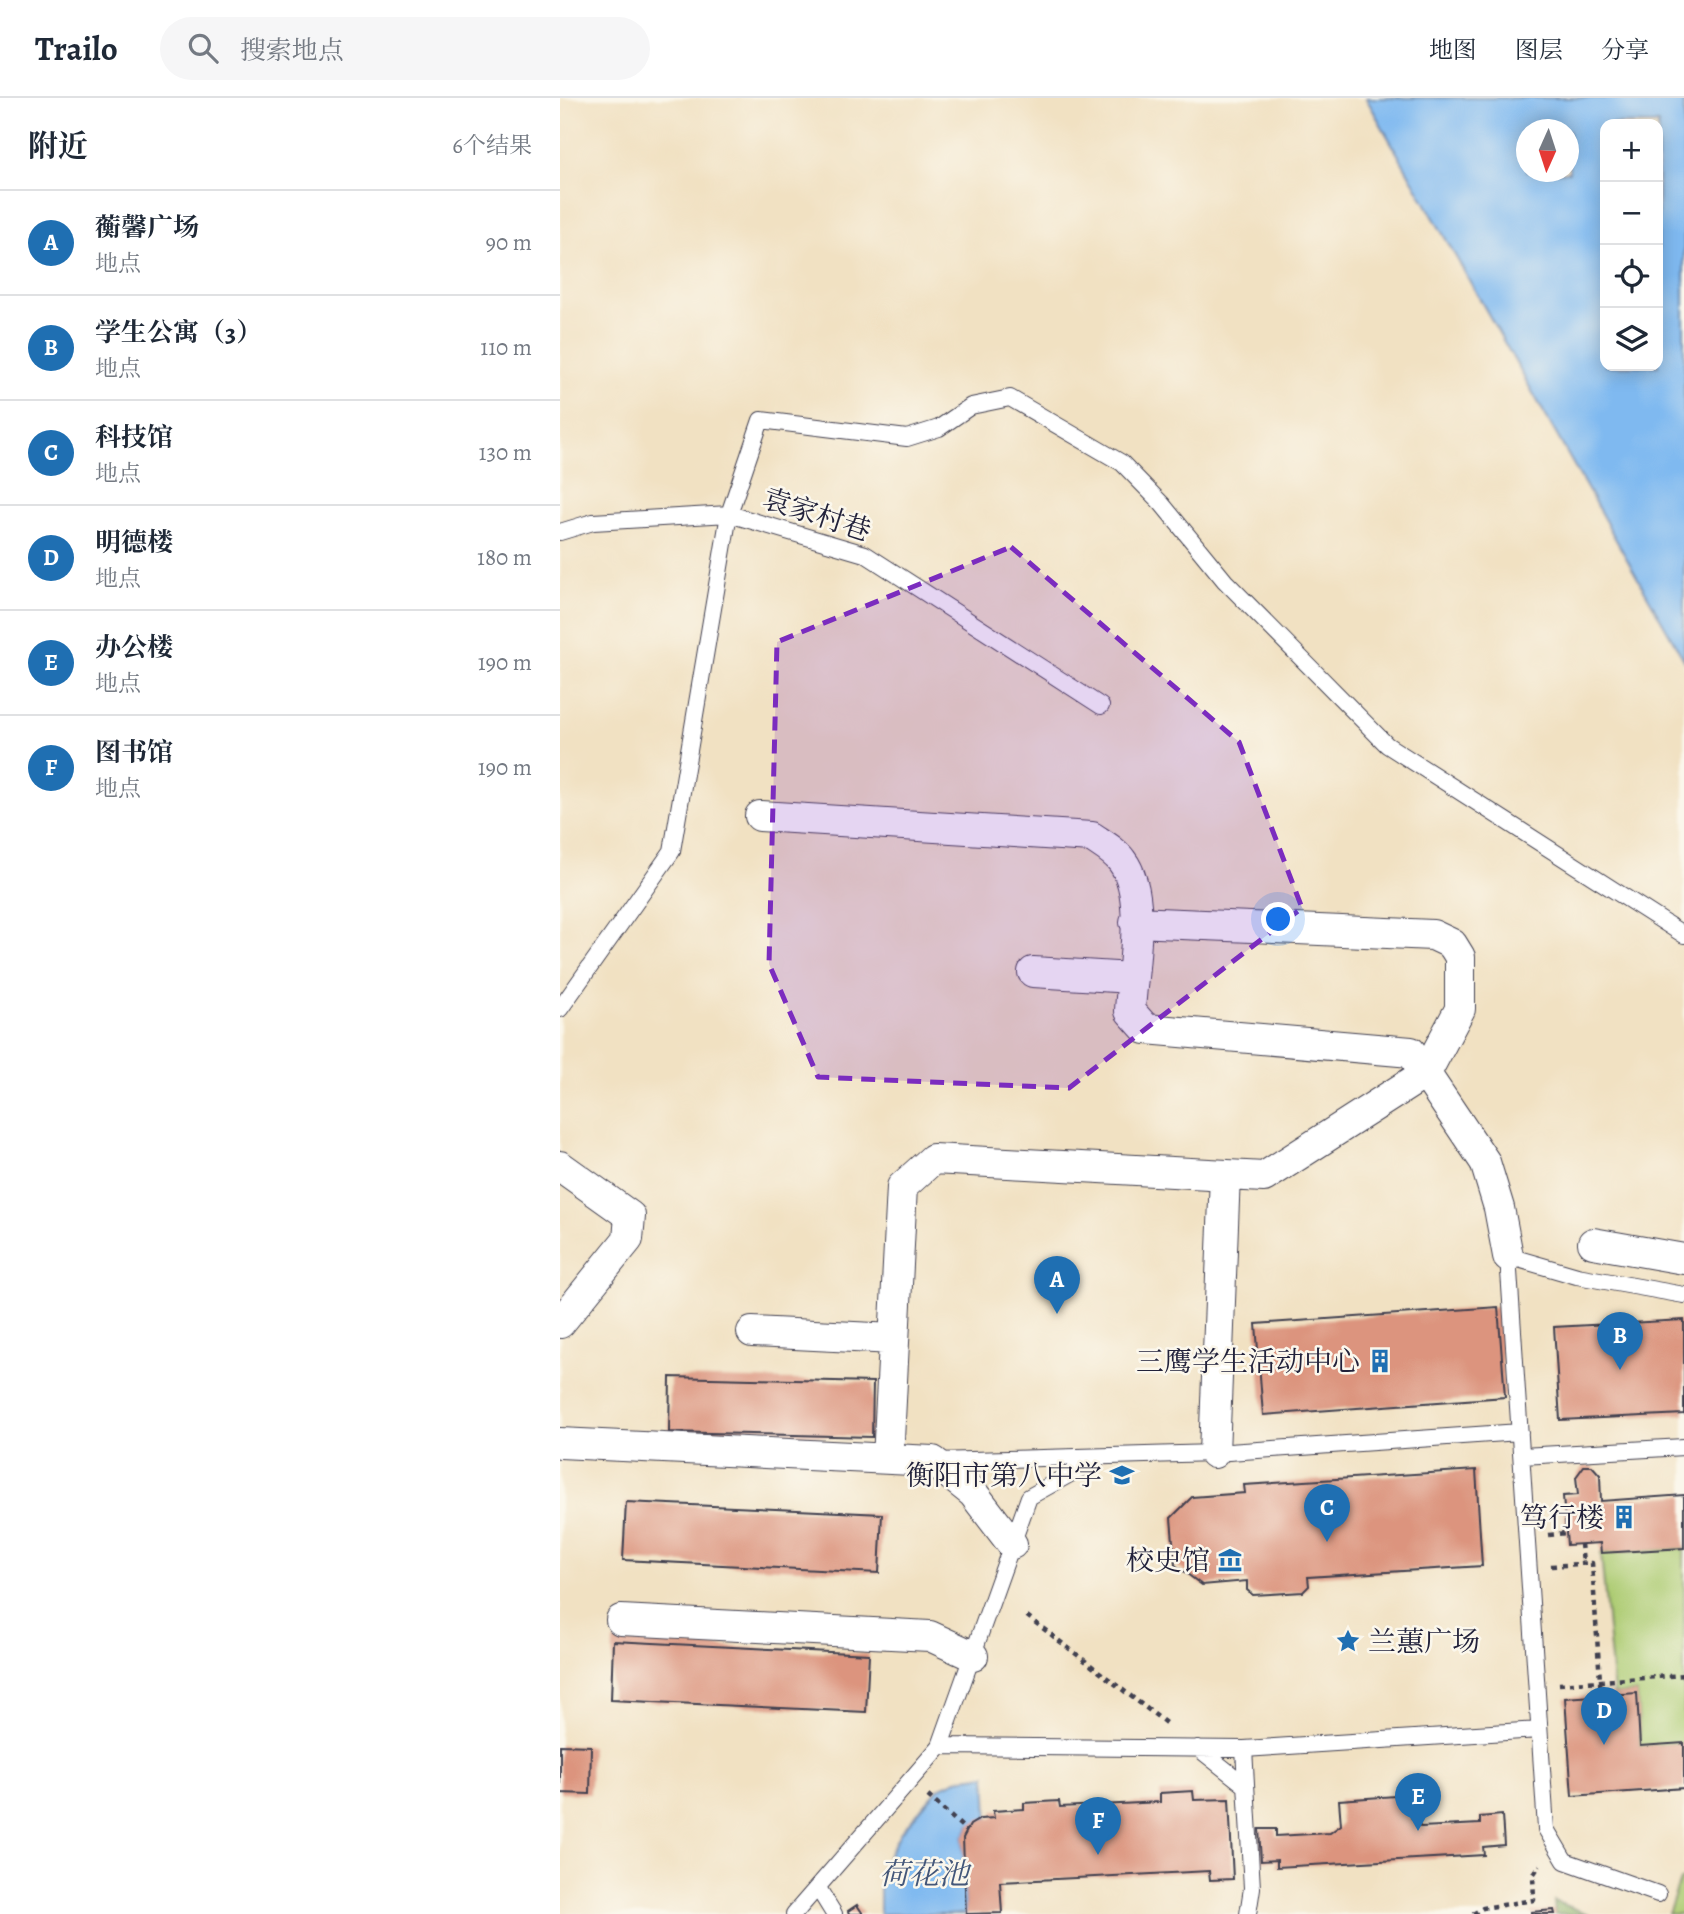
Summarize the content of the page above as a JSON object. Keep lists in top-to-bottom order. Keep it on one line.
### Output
{"streets":{"lane":["袁家村巷"]},"water":["荷花池"],"places":{"building":["三鹰学生活动中心","笃行楼"],"school or university":["衡阳市第八中学"],"museum":["校史馆"],"place":["兰蕙广场"]},"north":"bottom","page":{"header":"Trailo","search":"搜索地点","nav":["地图","图层","分享"],"heading":["附近","6个结果"],"map_buttons":["+","−"],"list":[{"mark":"A","name":"蘅馨广场","note":"地点","value":"90 m"},{"mark":"B","name":"学生公寓（3）","note":"地点","value":"110 m"},{"mark":"C","name":"科技馆","note":"地点","value":"130 m"},{"mark":"D","name":"明德楼","note":"地点","value":"180 m"},{"mark":"E","name":"办公楼","note":"地点","value":"190 m"},{"mark":"F","name":"图书馆","note":"地点","value":"190 m"}],"pins":["A","B","C","D","E","F"]}}
